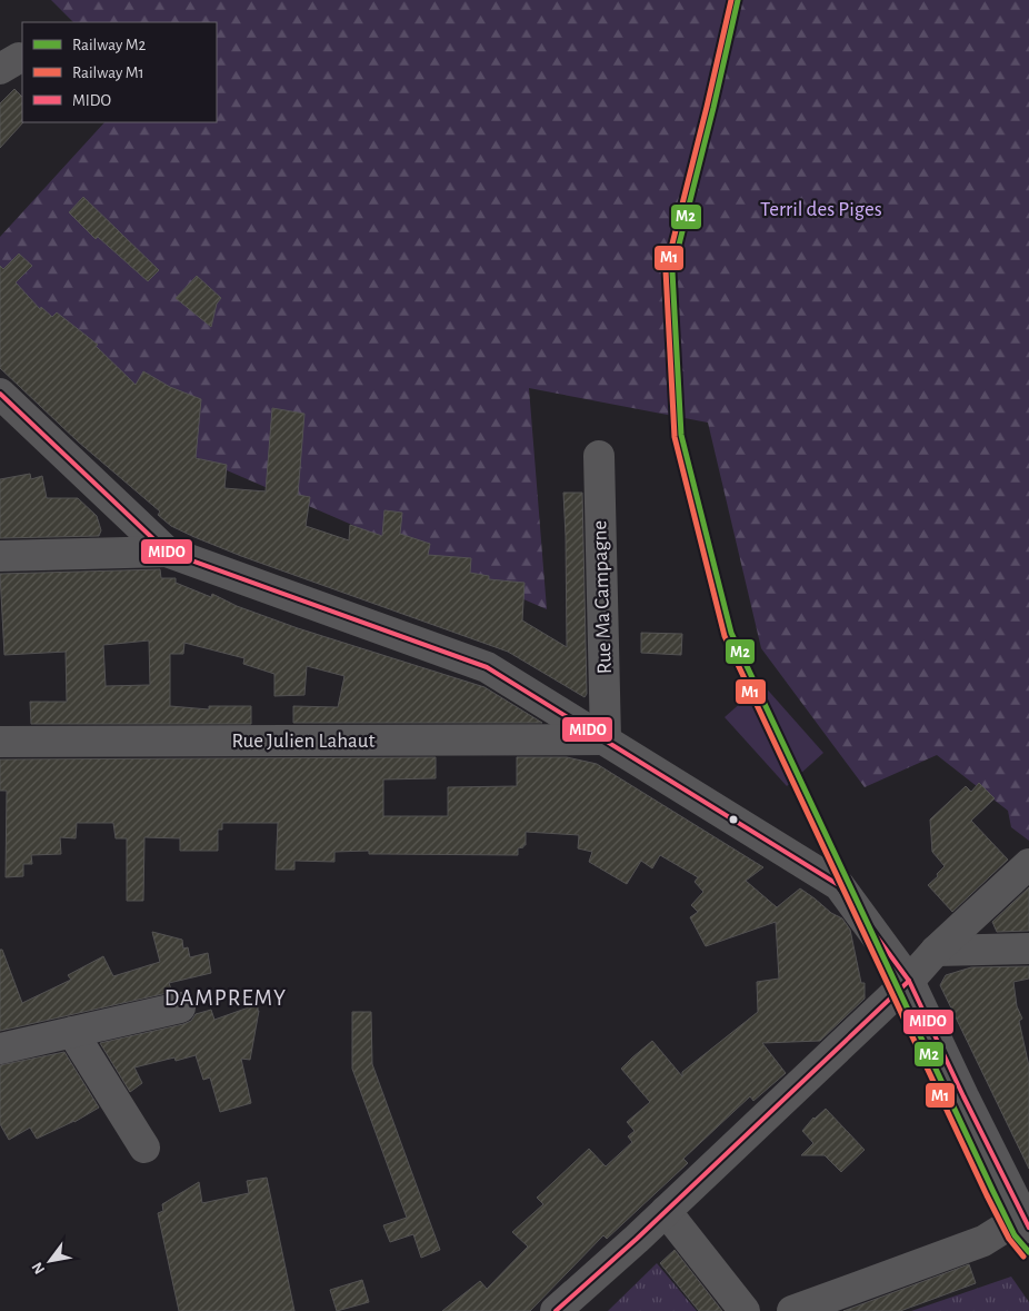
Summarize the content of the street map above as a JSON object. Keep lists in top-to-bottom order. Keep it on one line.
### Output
{"streets":{"street":["Rue Ma Campagne","Rue Julien Lahaut"]},"crossings":[["Rue Ma Campagne","Rue Julien Lahaut"]],"districts":["DAMPREMY"],"parks":["Terril des Piges"],"lines":["rail line M2","rail line M1","transit line MIDO"],"legend":["Railway M2","Railway M1","MIDO"],"north":"bottom left"}
